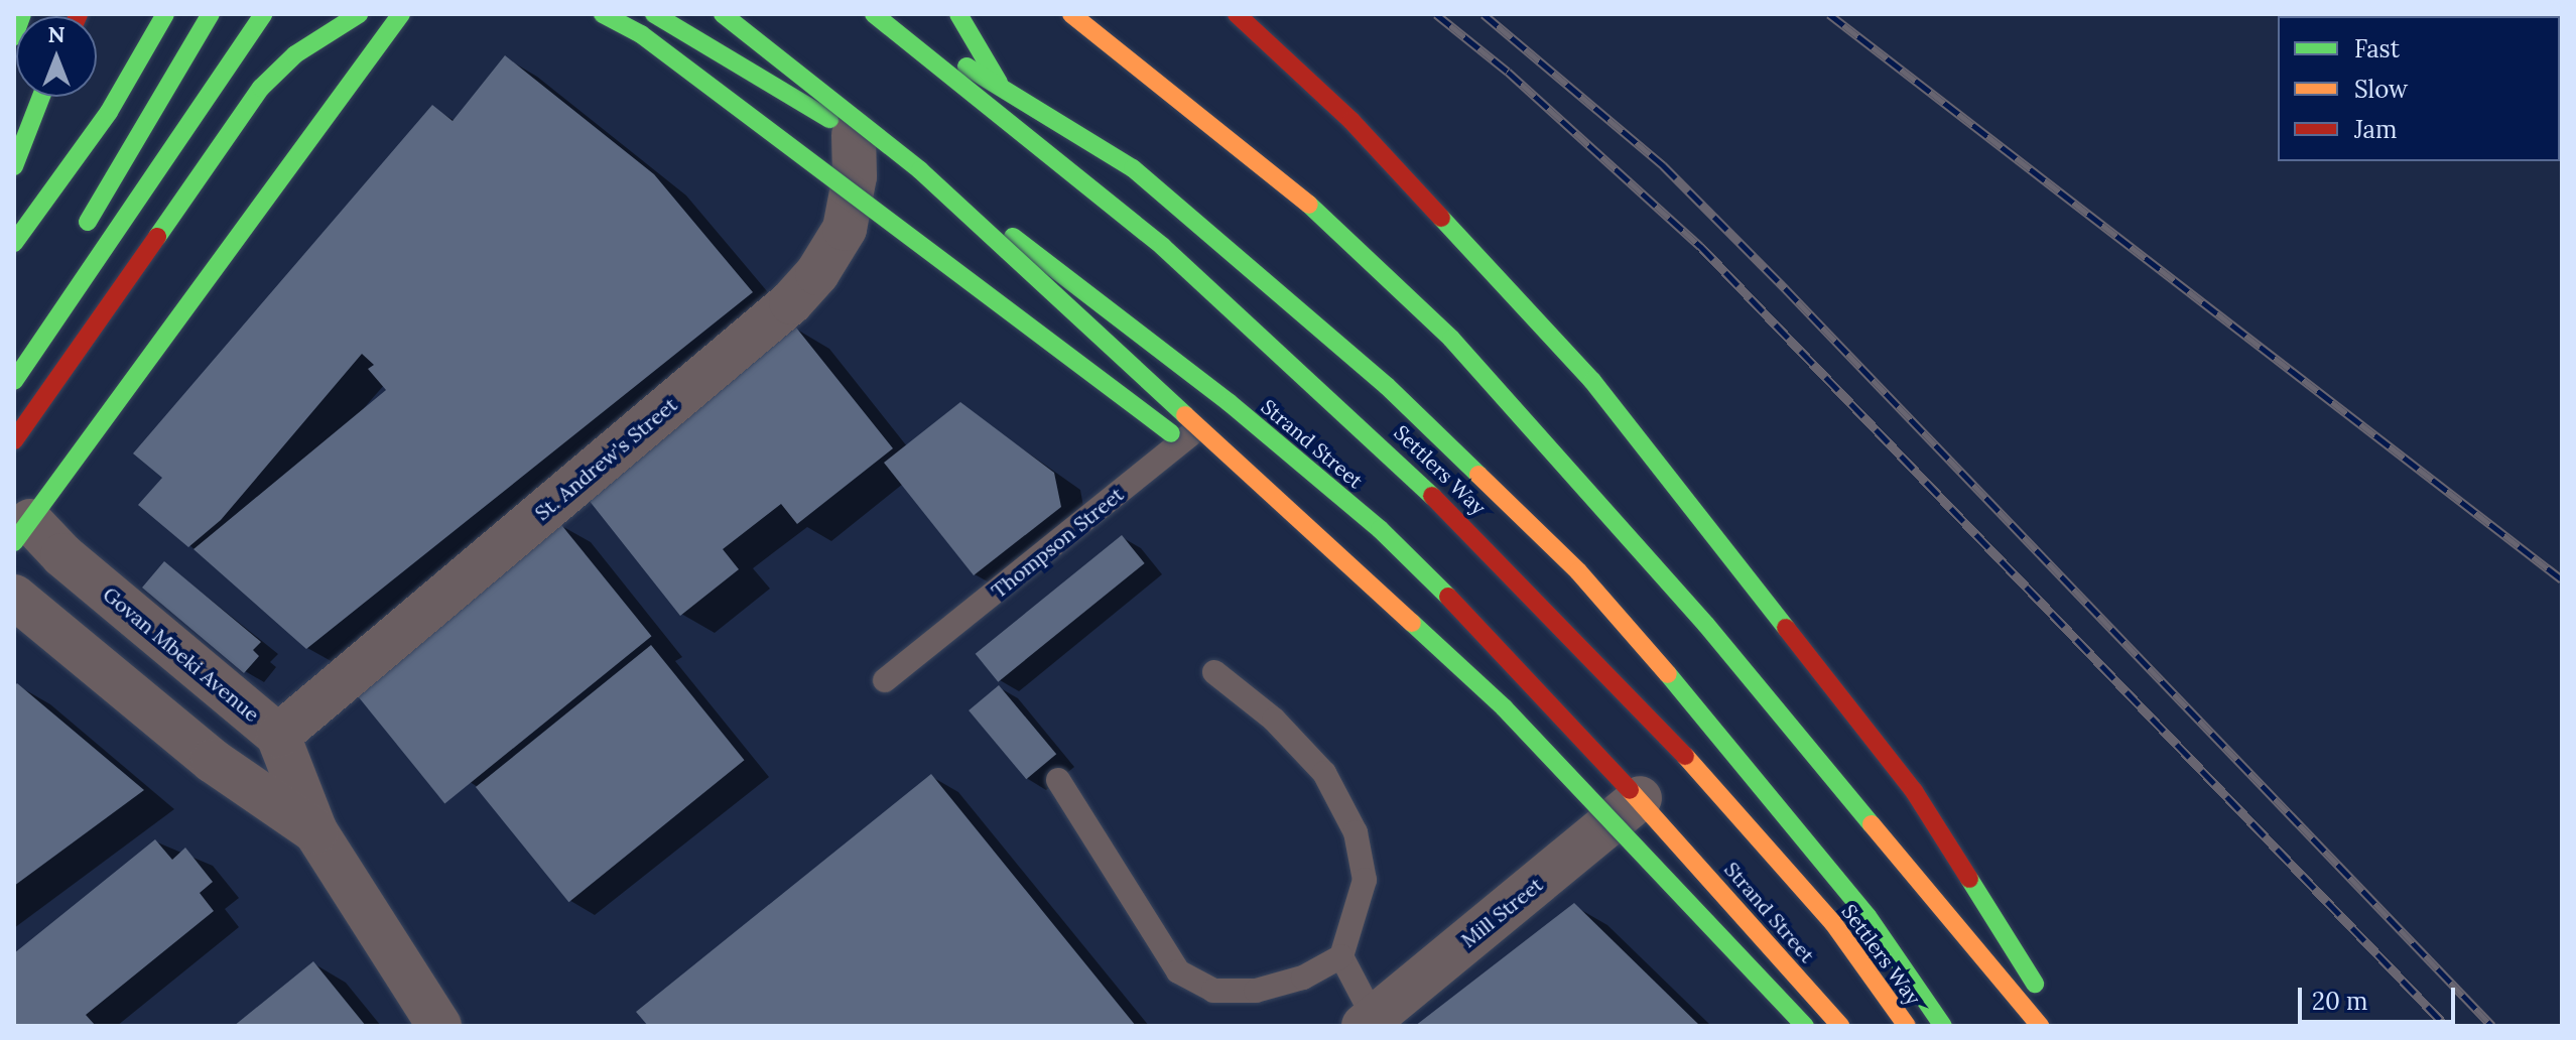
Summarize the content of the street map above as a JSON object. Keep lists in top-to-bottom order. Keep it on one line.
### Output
{"streets":{"main road":["Strand Street","Settlers Way"],"street":["St. Andrew's Street","Govan Mbeki Avenue","Mill Street"],"lane":["Thompson Street"]},"crossings":[["Strand Street","St. Andrew's Street"],["Strand Street","Thompson Street"],["Strand Street","Mill Street"],["St. Andrew's Street","Govan Mbeki Avenue"]],"legend":["Fast","Slow","Jam"],"scale_bar":"20 m","north":"top"}
